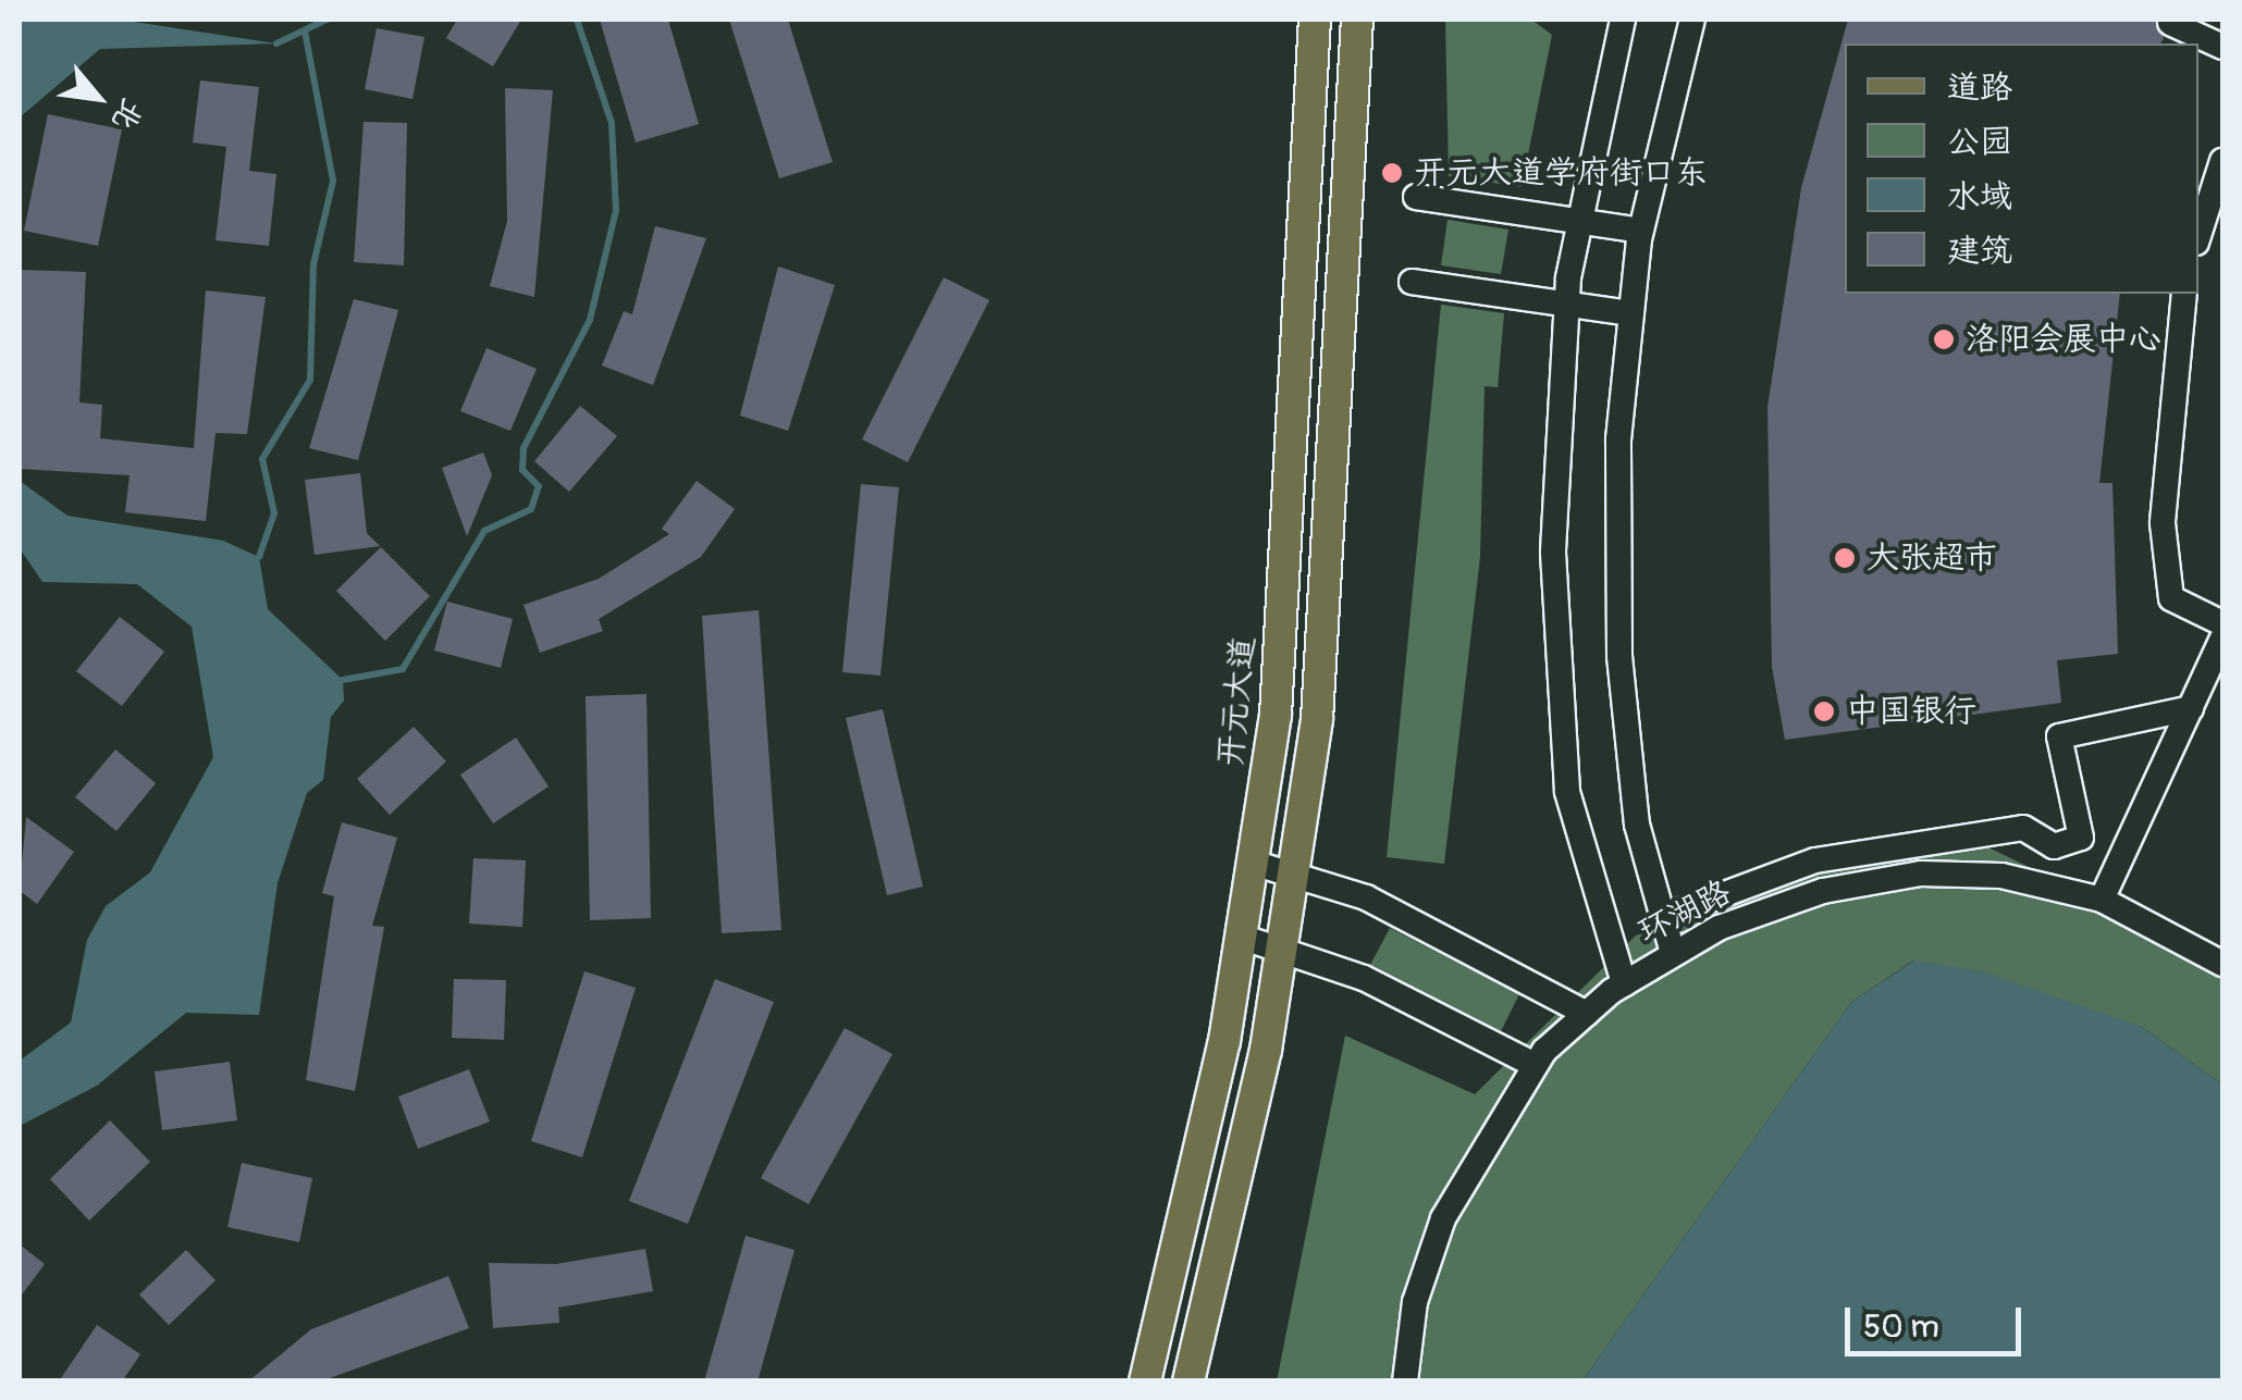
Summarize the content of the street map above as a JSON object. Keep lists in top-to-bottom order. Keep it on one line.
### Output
{"streets":{"main road":["开元大道"],"street":["环湖路"]},"places":["开元大道学府街口东","洛阳会展中心","大张超市","中国银行"],"legend":["道路","公园","水域","建筑"],"scale_bar":"50 m","north":"bottom right"}
